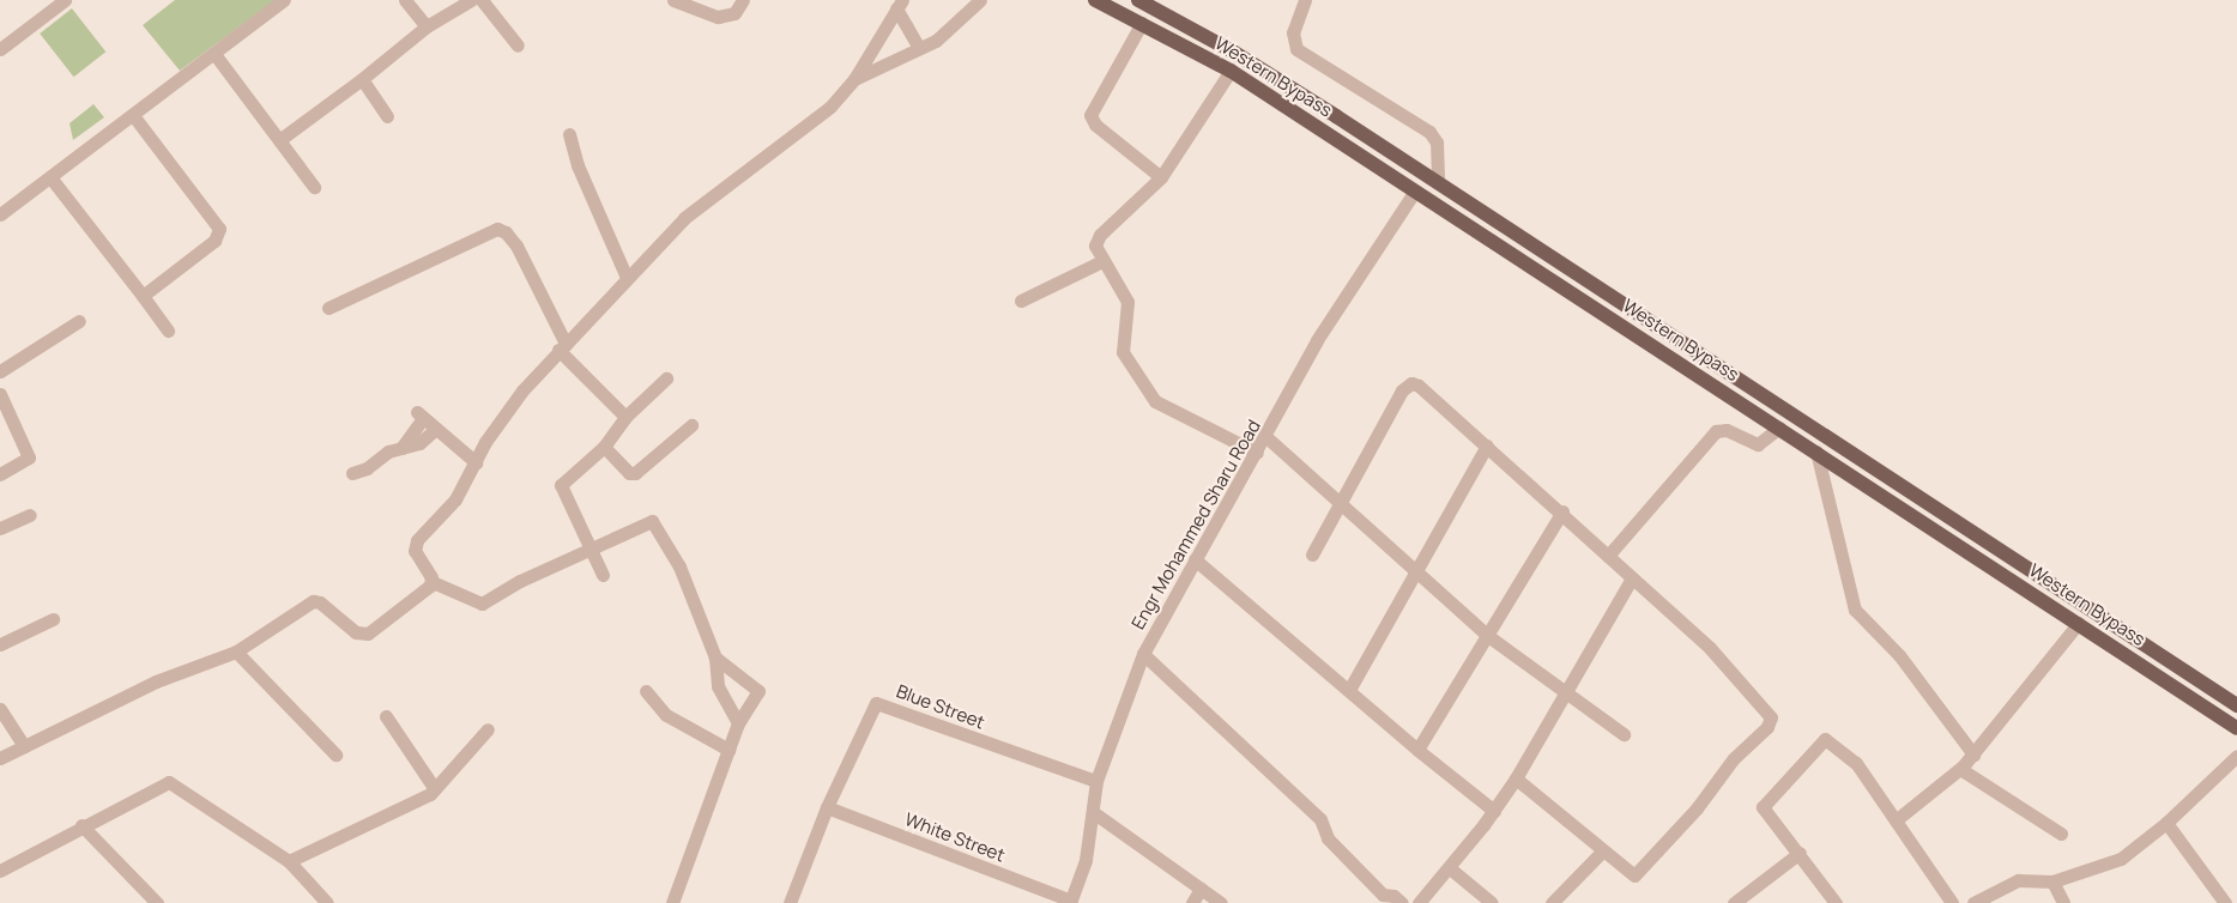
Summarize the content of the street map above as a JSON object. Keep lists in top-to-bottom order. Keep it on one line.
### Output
{"streets":{"main road":["Western Bypass"],"street":["Engr Mohammed Sharu Road","Blue Street","White Street"]},"crossings":[["Western Bypass","Engr Mohammed Sharu Road"],["Engr Mohammed Sharu Road","Blue Street"],["Engr Mohammed Sharu Road","White Street"],["Blue Street","White Street"]]}
